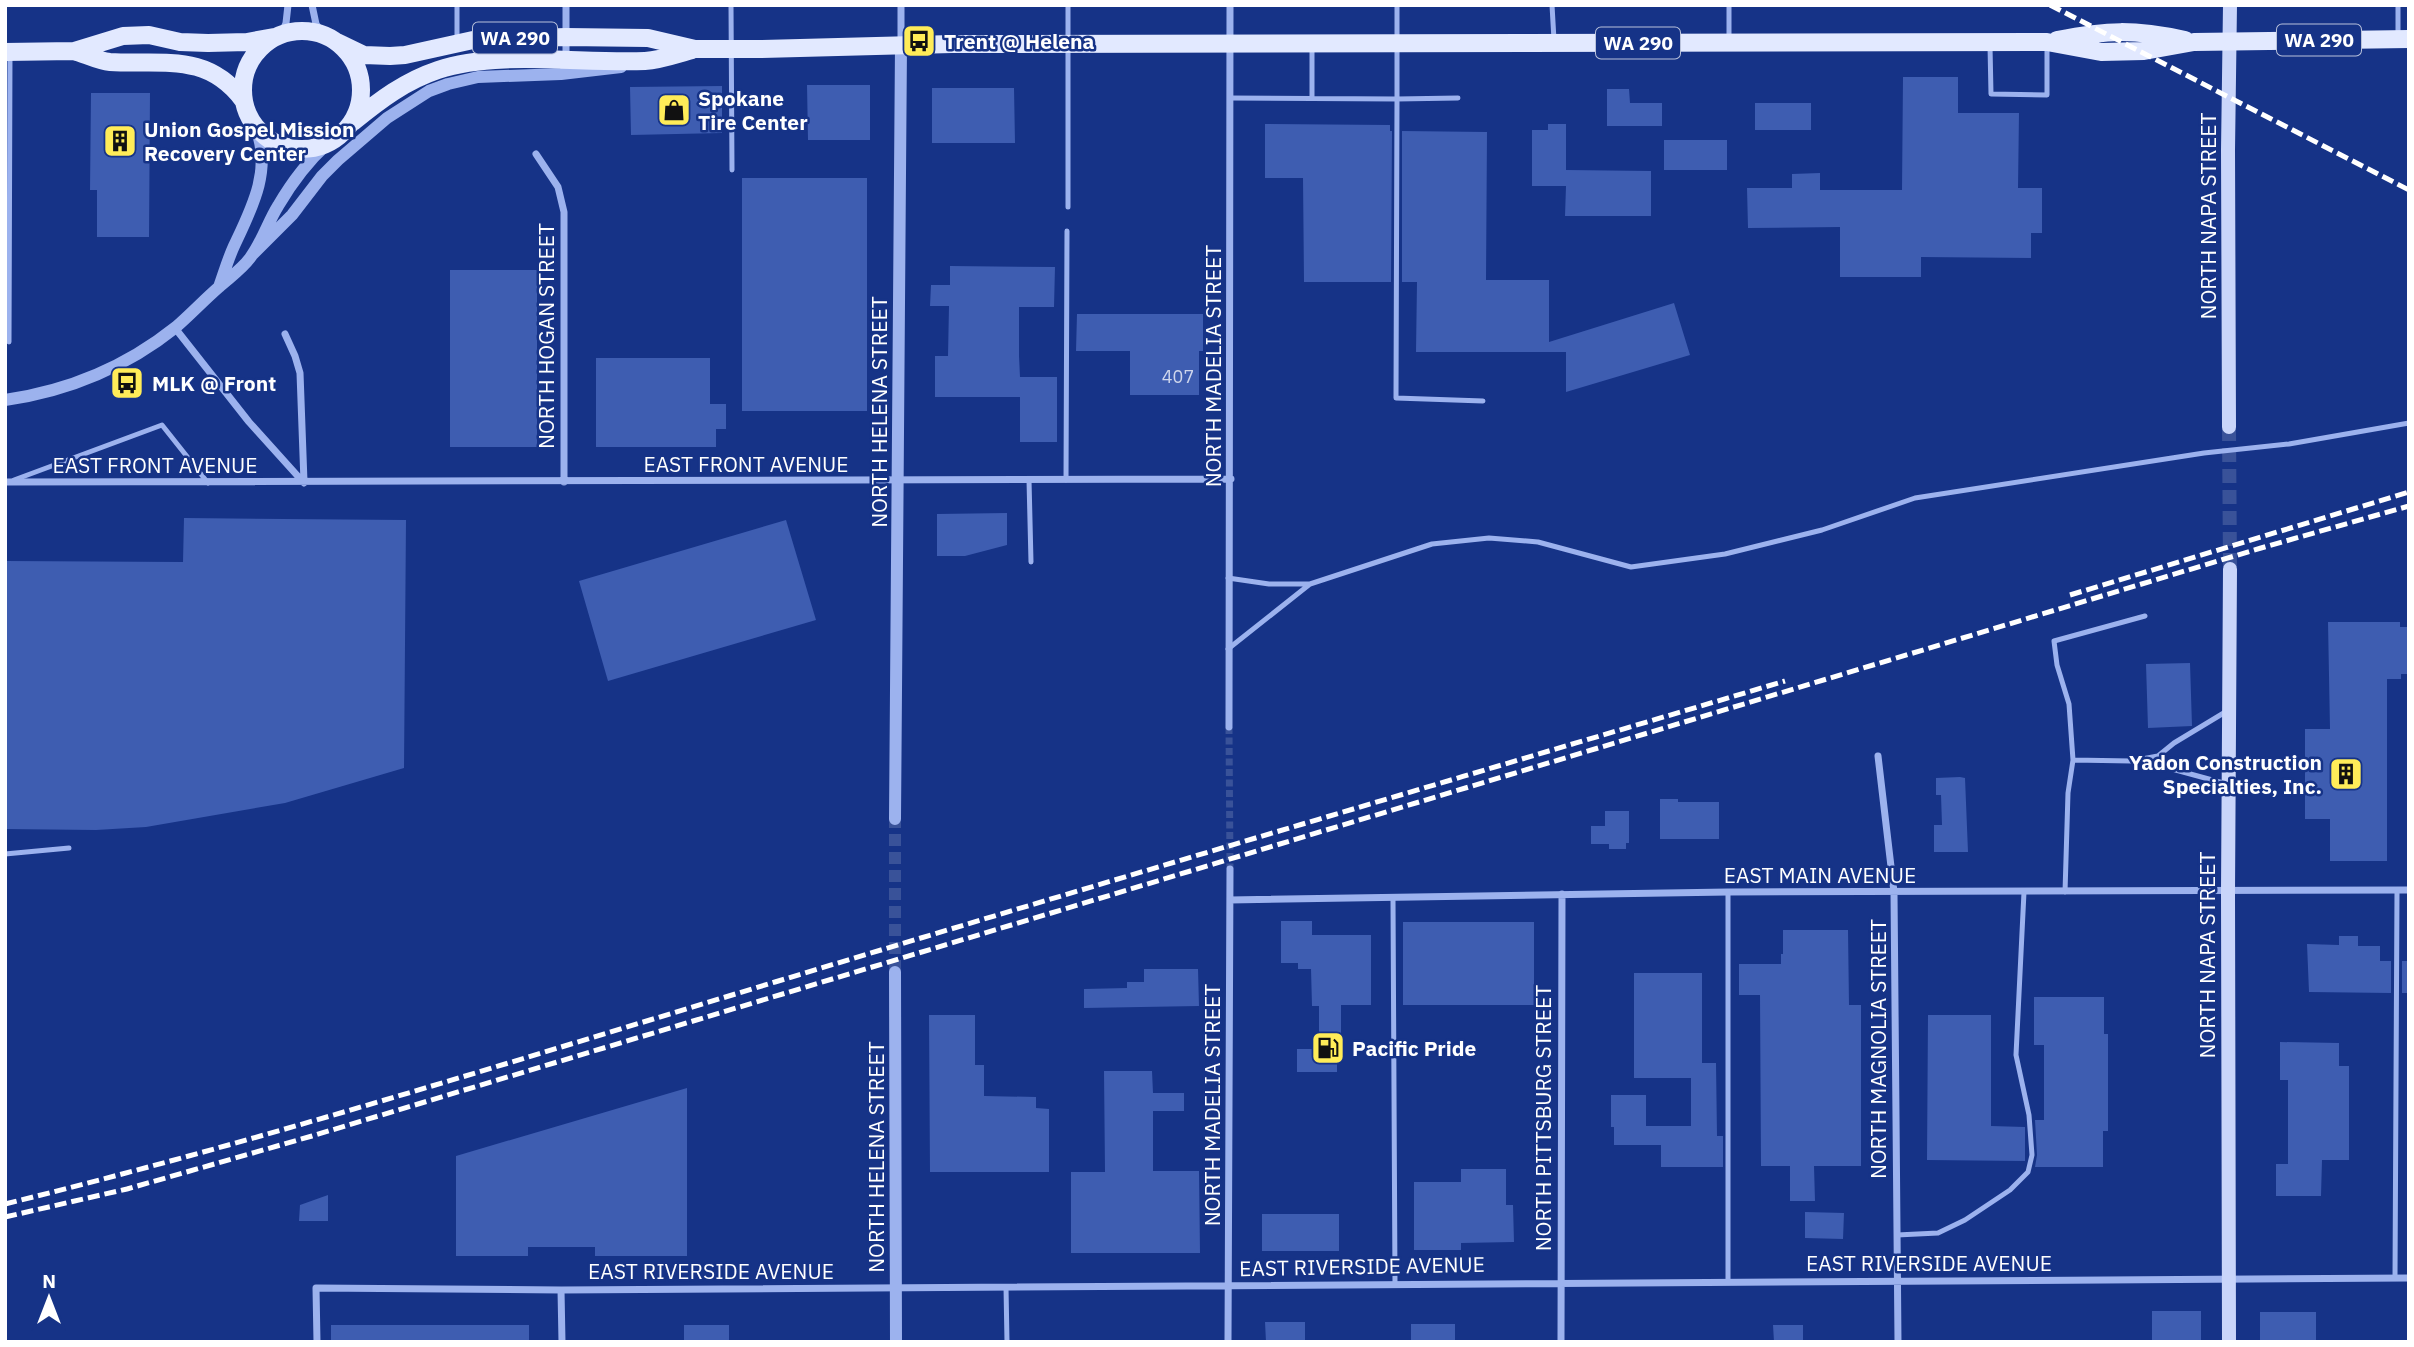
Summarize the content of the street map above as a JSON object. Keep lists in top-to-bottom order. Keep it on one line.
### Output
{"streets":{"main road":["WA 290","NORTH NAPA STREET"],"street":["NORTH HOGAN STREET","NORTH MADELIA STREET","NORTH HELENA STREET","EAST FRONT AVENUE","EAST MAIN AVENUE","NORTH MAGNOLIA STREET","NORTH PITTSBURG STREET","EAST RIVERSIDE AVENUE"]},"crossings":[["WA 290","NORTH NAPA STREET"],["WA 290","NORTH MADELIA STREET"],["WA 290","NORTH HELENA STREET"],["NORTH NAPA STREET","EAST MAIN AVENUE"],["NORTH NAPA STREET","EAST RIVERSIDE AVENUE"],["NORTH HOGAN STREET","EAST FRONT AVENUE"],["NORTH MADELIA STREET","EAST FRONT AVENUE"],["NORTH MADELIA STREET","EAST MAIN AVENUE"],["NORTH MADELIA STREET","EAST RIVERSIDE AVENUE"],["NORTH HELENA STREET","EAST FRONT AVENUE"],["NORTH HELENA STREET","EAST RIVERSIDE AVENUE"],["EAST MAIN AVENUE","NORTH MAGNOLIA STREET"],["EAST MAIN AVENUE","NORTH PITTSBURG STREET"],["NORTH MAGNOLIA STREET","EAST RIVERSIDE AVENUE"],["NORTH PITTSBURG STREET","EAST RIVERSIDE AVENUE"]],"places":{"bus stop":["Trent @ Helena","MLK @ Front"],"shop":["Spokane Tire Center"],"building":["Union Gospel Mission Recovery Center","Yadon Construction Specialties, Inc."],"fuel station":["Pacific Pride"]},"house_numbers":["407"],"north":"top"}
